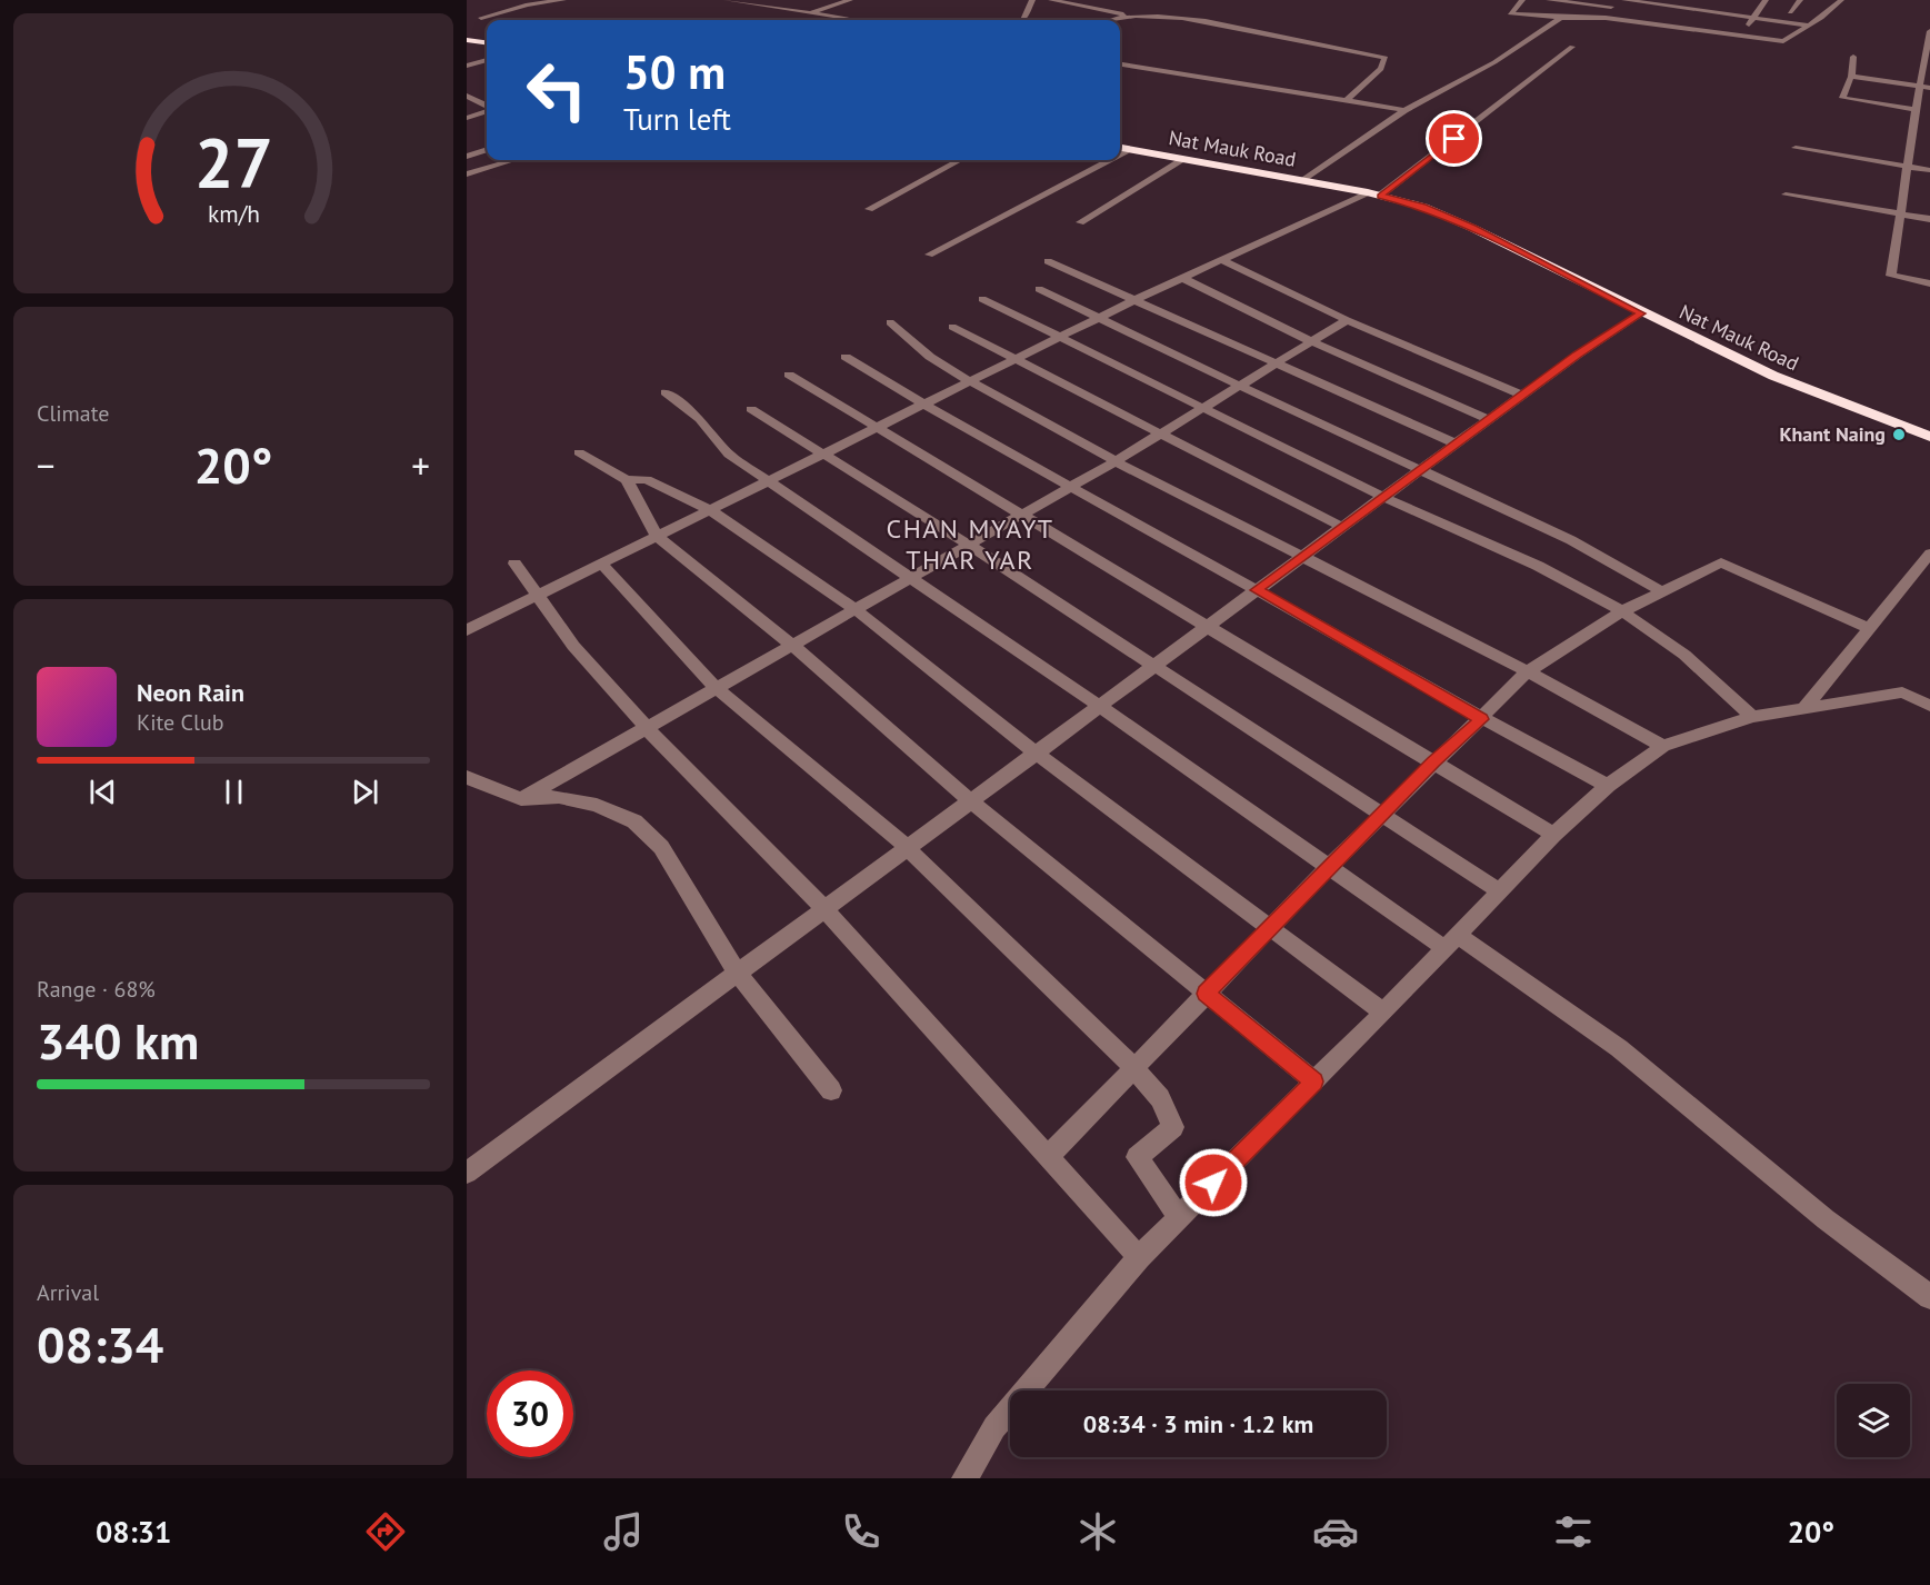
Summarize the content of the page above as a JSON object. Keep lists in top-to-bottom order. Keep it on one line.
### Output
{"streets":{"highway":["Nat Mauk Road"]},"districts":["CHAN MYAYT THAR YAR"],"places":["Khant Naing"],"page":{"turn":["50 m","Turn left"],"tile":["Climate",["Range · 68%","340 km"],["Arrival","08:34"]],"heat":["−","20°","+"],"song":["Neon Rain","Kite Club"],"limit":"30","trip":"08:34 · 3 min · 1.2 km","tabs":["08:31","20°"],"gauge":["27","km/h"]}}
